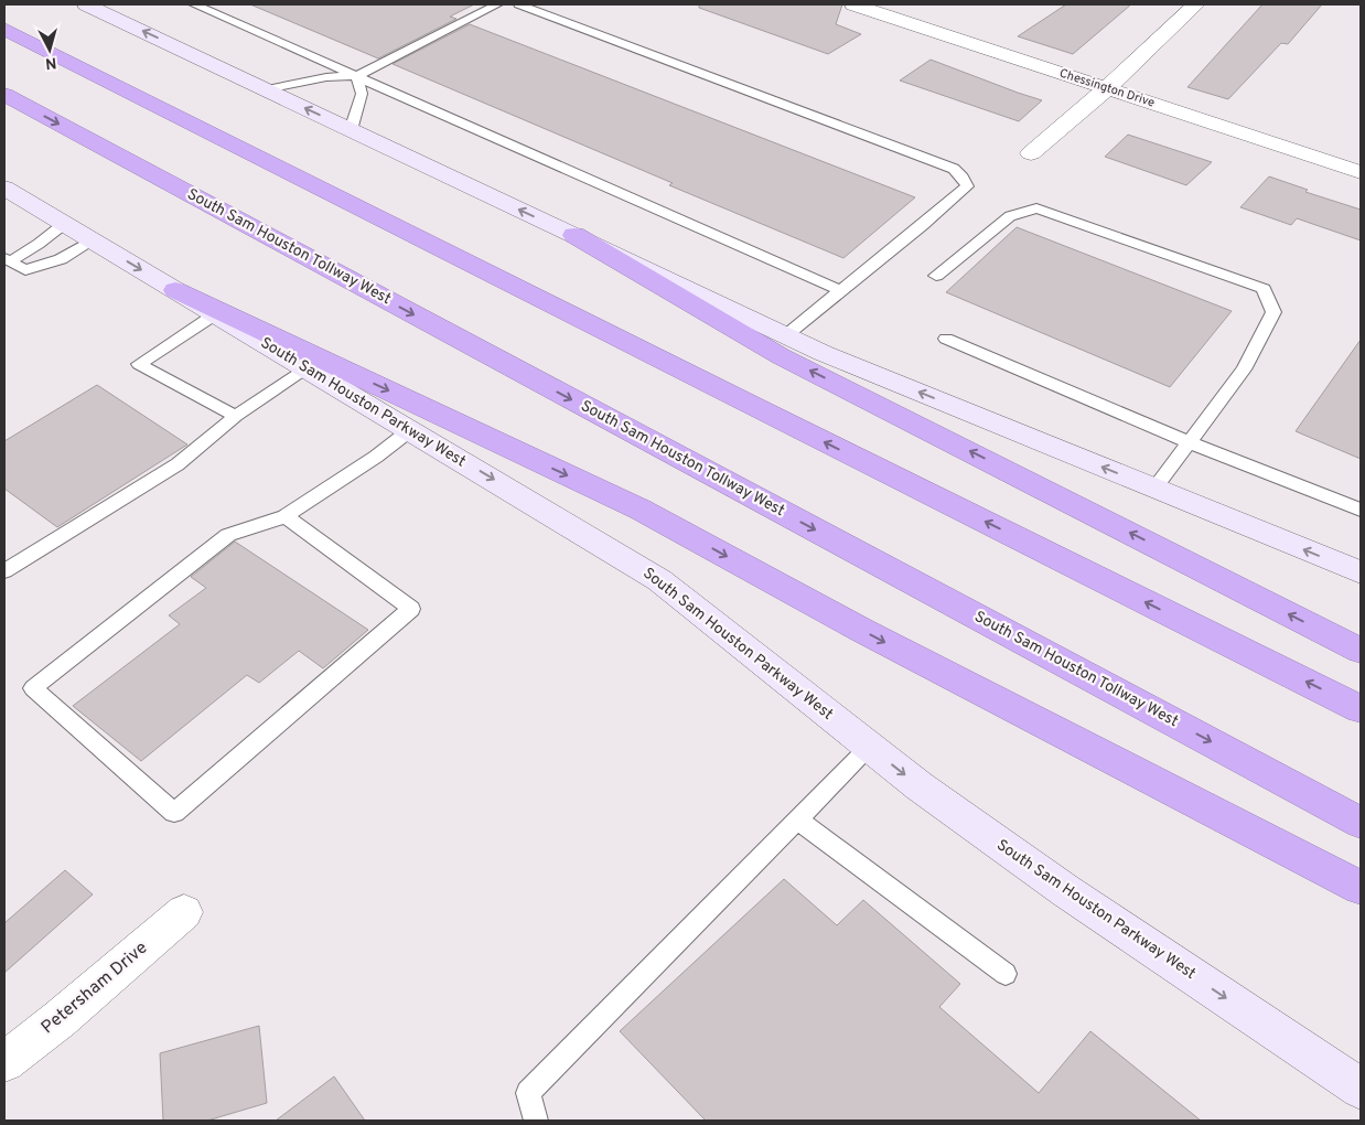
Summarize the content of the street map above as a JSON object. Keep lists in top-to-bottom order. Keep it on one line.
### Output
{"streets":{"highway":["South Sam Houston Tollway West"],"main road":["South Sam Houston Parkway West"],"street":["Chessington Drive","Petersham Drive"]},"one_way":["South Sam Houston Parkway West"],"north":"bottom"}
